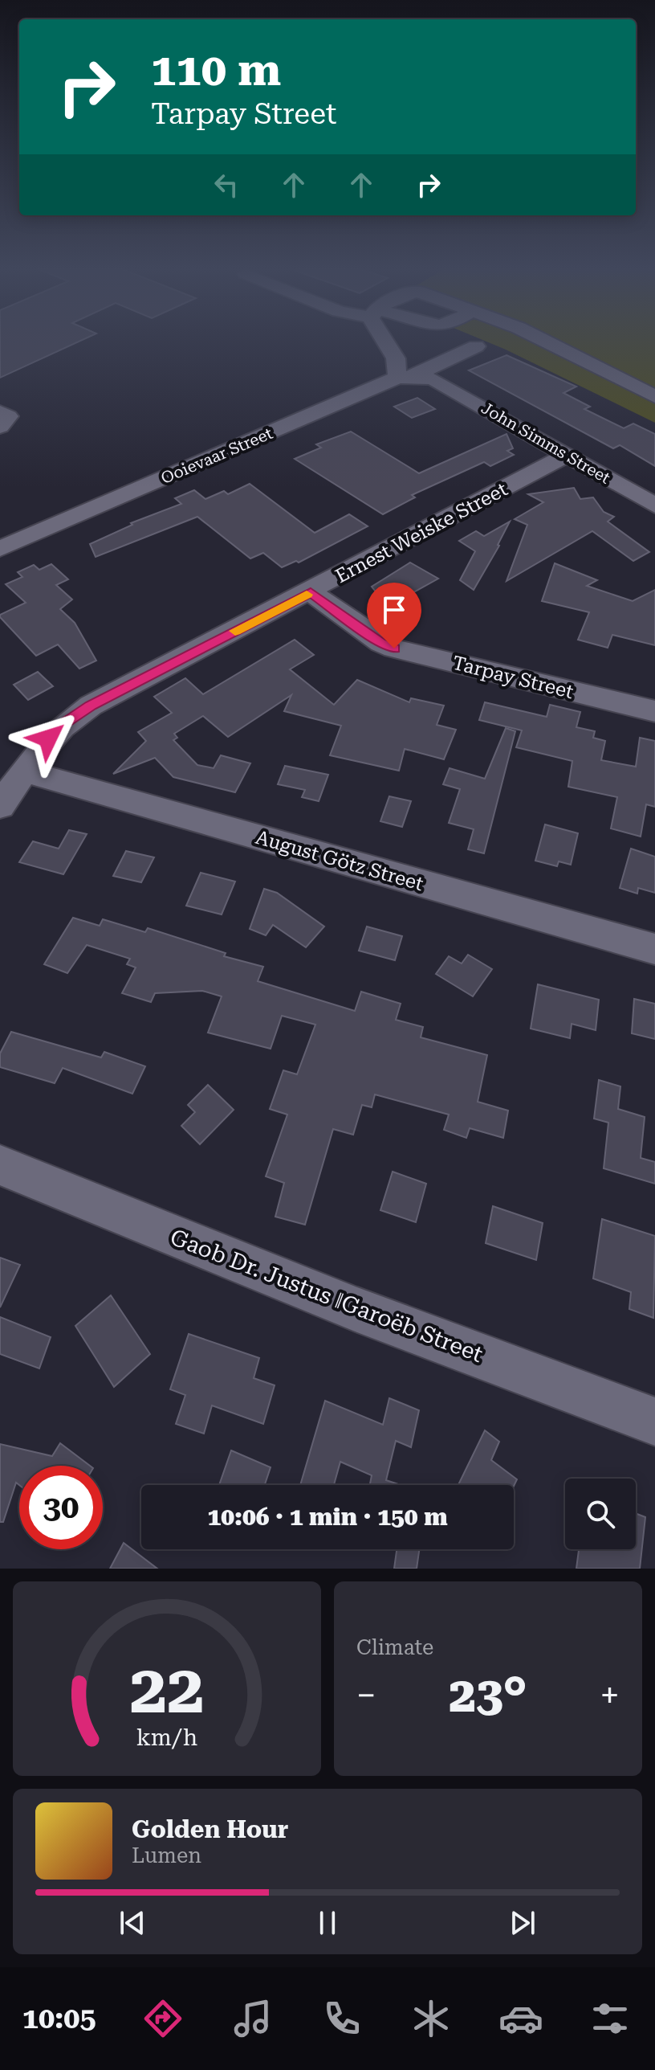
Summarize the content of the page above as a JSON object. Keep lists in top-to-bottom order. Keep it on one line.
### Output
{"streets":{"street":["John Simms Street","Ooievaar Street","Ernest Weiske Street","Tarpay Street","August Götz Street","Gaob Dr. Justus ǁGaroëb Street"]},"crossings":[["John Simms Street","Ooievaar Street"],["John Simms Street","Ernest Weiske Street"],["Ernest Weiske Street","Tarpay Street"],["Ernest Weiske Street","August Götz Street"]],"page":{"turn":["110 m","Tarpay Street"],"limit":"30","trip":"10:06 · 1 min · 150 m","tile":"Climate","heat":["−","23°","+"],"song":["Golden Hour","Lumen"],"tabs":"10:05","gauge":["22","km/h"]}}
